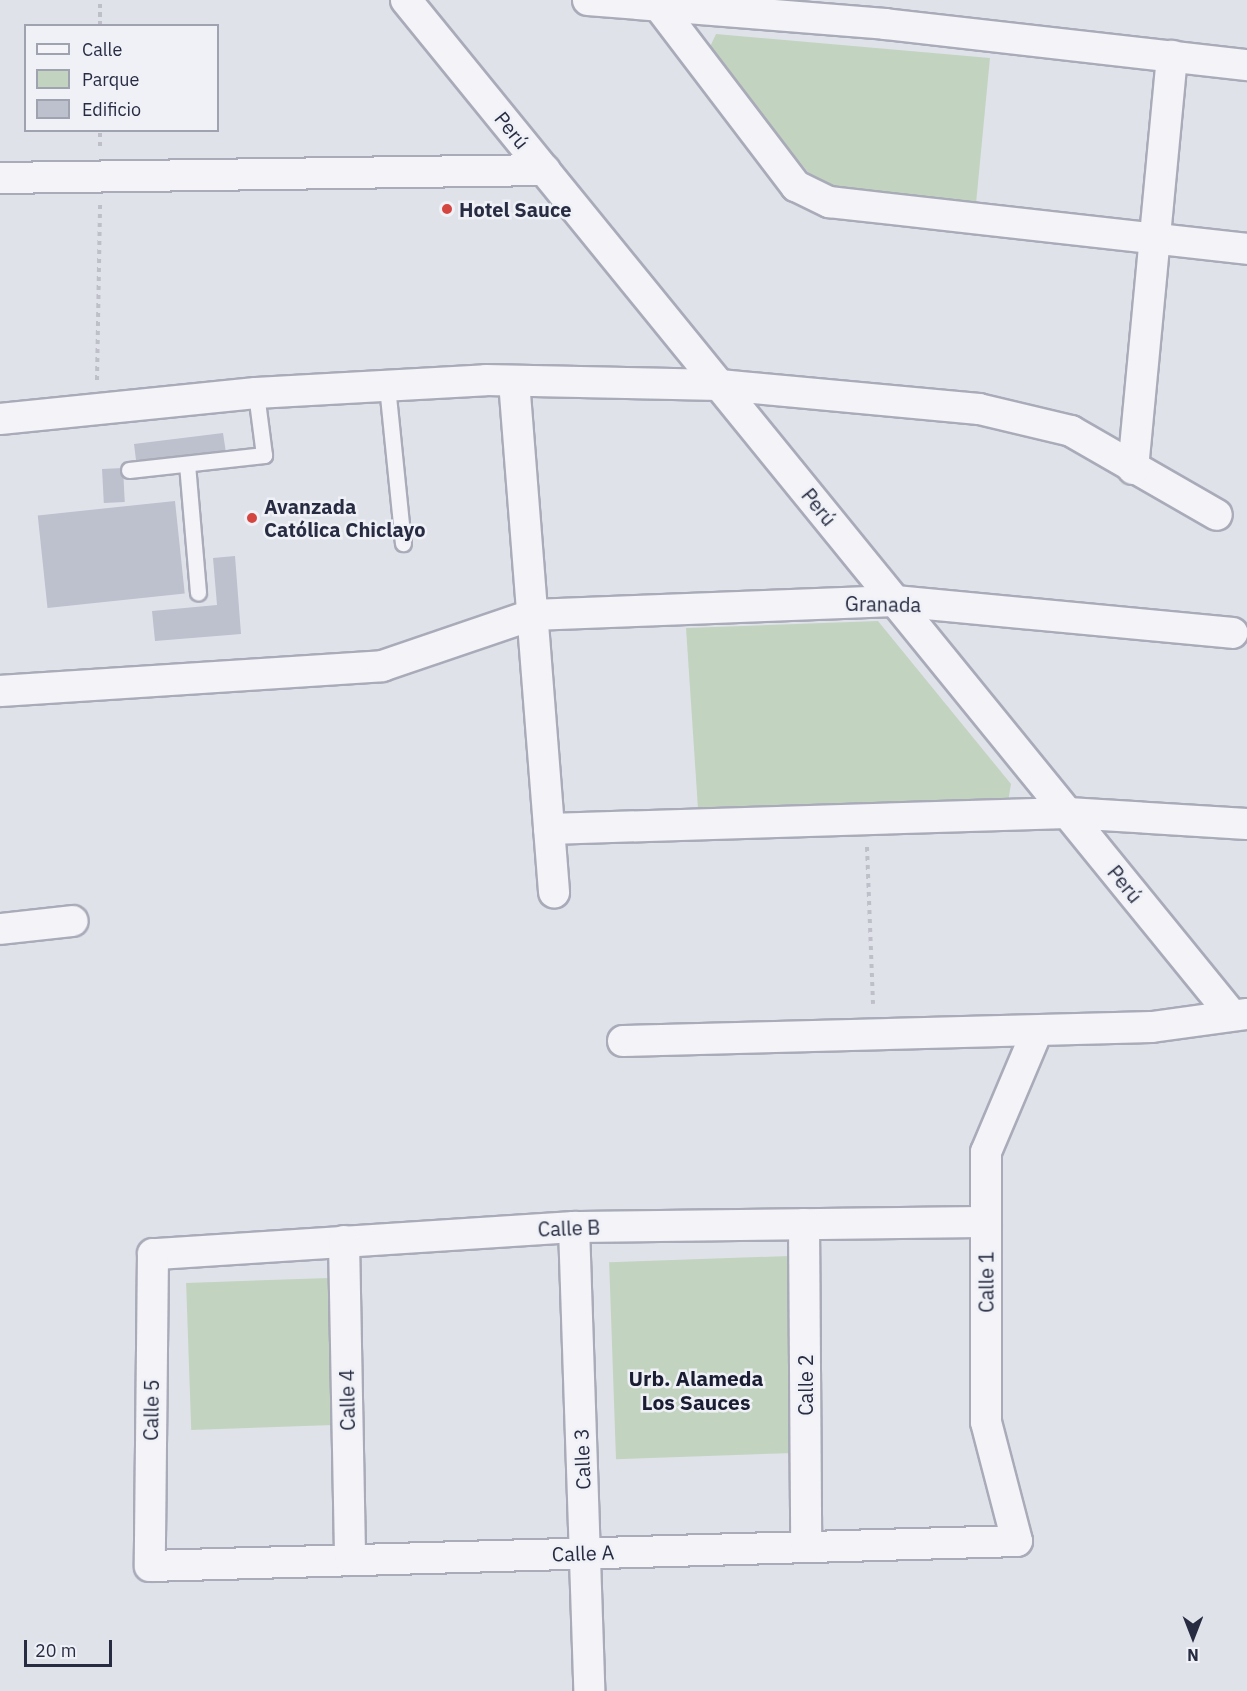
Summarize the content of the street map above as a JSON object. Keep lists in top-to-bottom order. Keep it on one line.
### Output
{"streets":{"street":["Perú","Granada","Calle B","Calle 1","Calle 2","Calle 4","Calle 5","Calle 3","Calle A"]},"crossings":[["Perú","Granada"],["Calle B","Calle 1"],["Calle B","Calle 2"],["Calle B","Calle 4"],["Calle B","Calle 5"],["Calle B","Calle 3"],["Calle 1","Calle A"],["Calle 2","Calle A"],["Calle 4","Calle A"],["Calle 5","Calle A"],["Calle 3","Calle A"]],"districts":["Urb. Alameda Los Sauces"],"places":["Hotel Sauce","Avanzada Católica Chiclayo"],"legend":["Calle","Parque","Edificio"],"scale_bar":"20 m","north":"bottom"}
